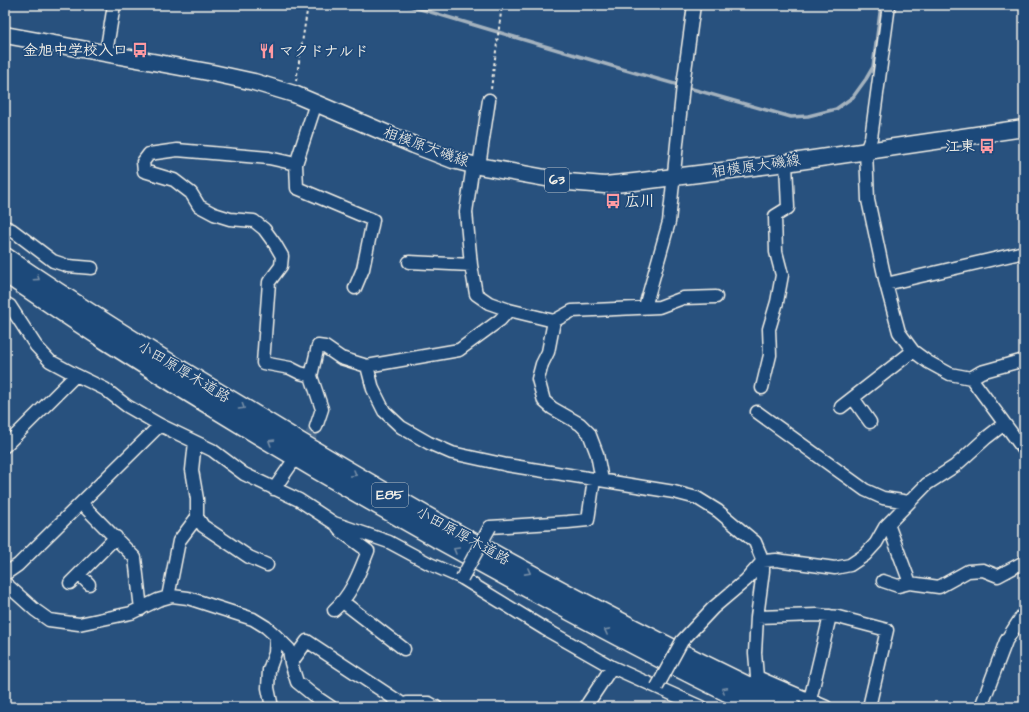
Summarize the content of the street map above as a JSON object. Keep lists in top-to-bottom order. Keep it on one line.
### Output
{"streets":{"highway":["小田原厚木道路","E85"],"main road":["相模原大磯線","63"]},"places":{"bus stop":["金旭中学校入口","江東","広川"],"restaurant":["マクドナルド"]}}
